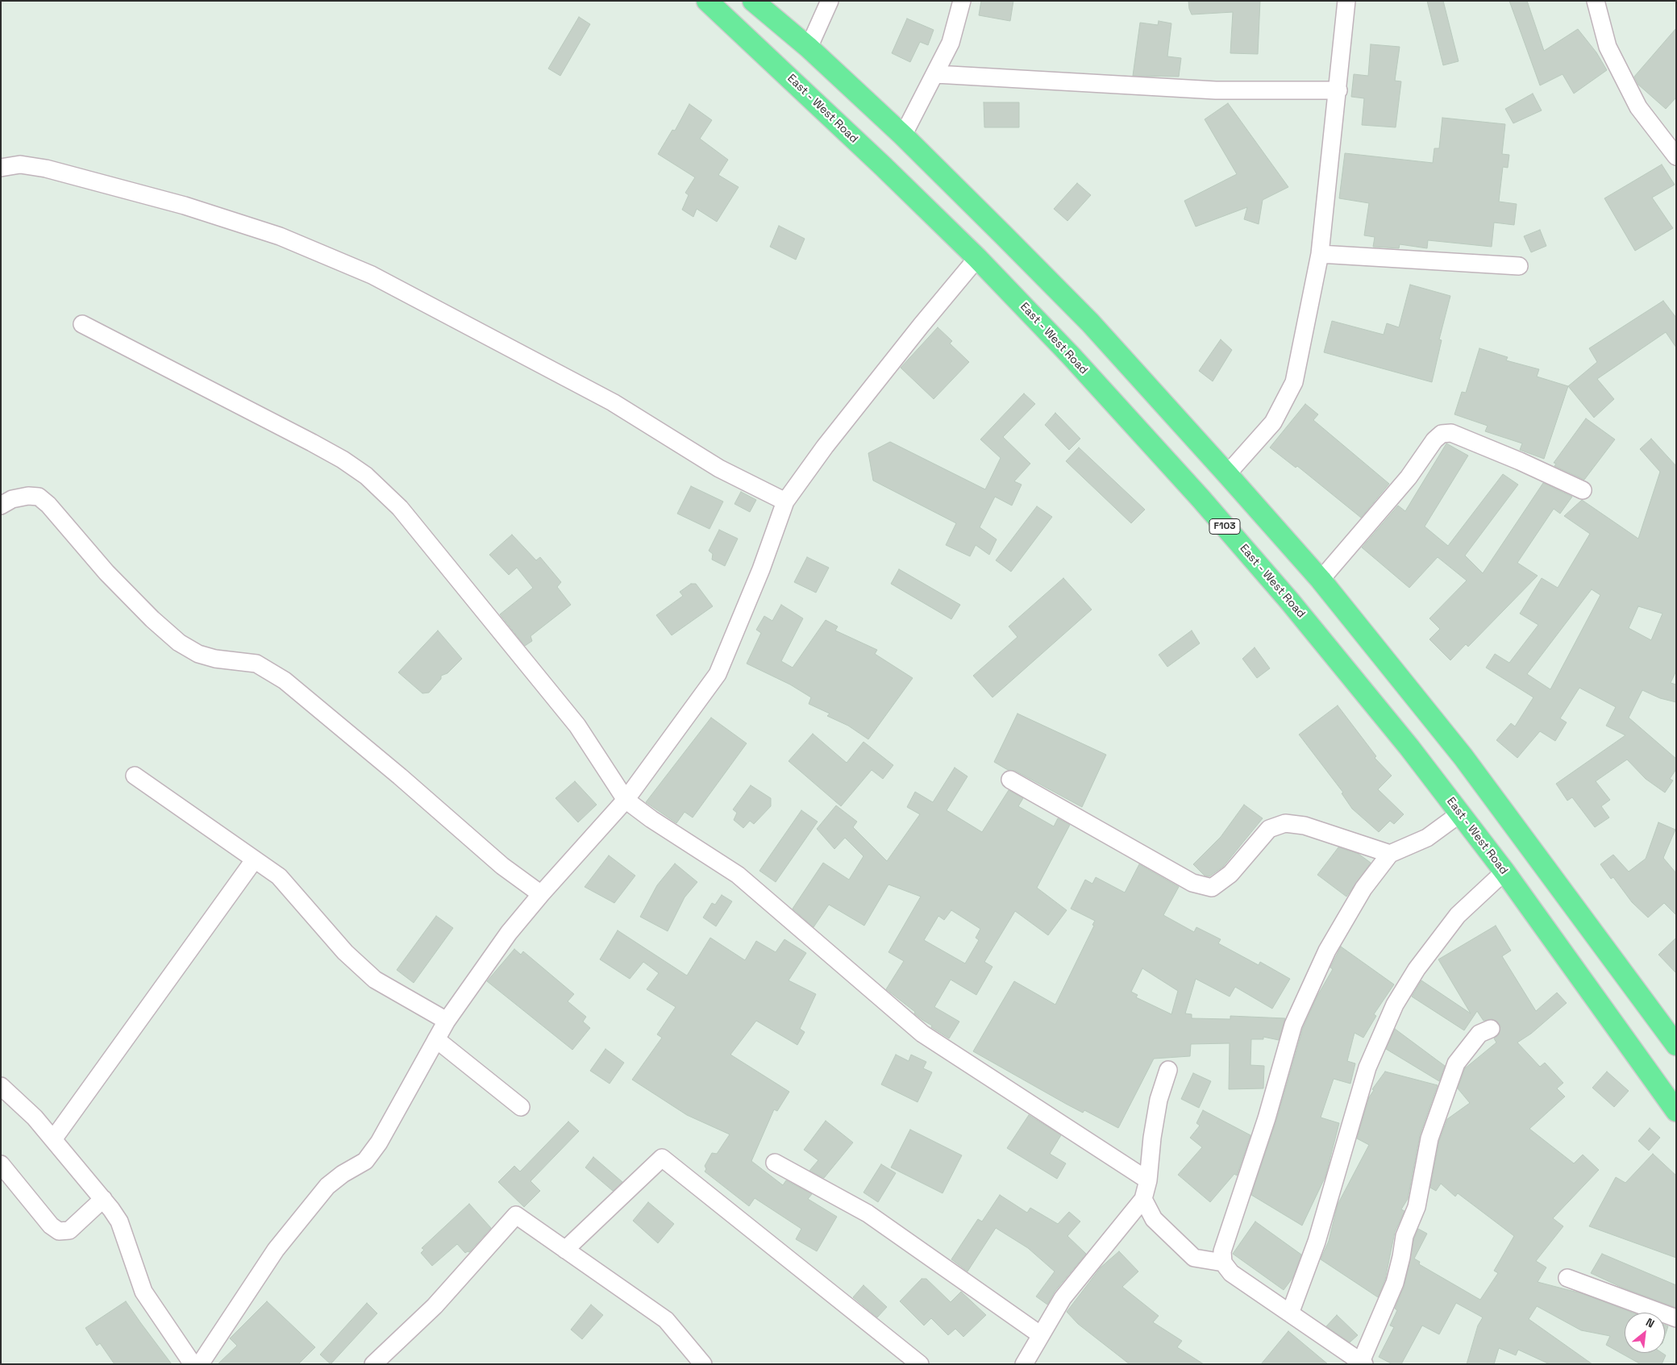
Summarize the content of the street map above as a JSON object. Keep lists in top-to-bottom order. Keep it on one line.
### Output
{"streets":{"main road":["East - West Road","F103"]},"north":"top right"}
